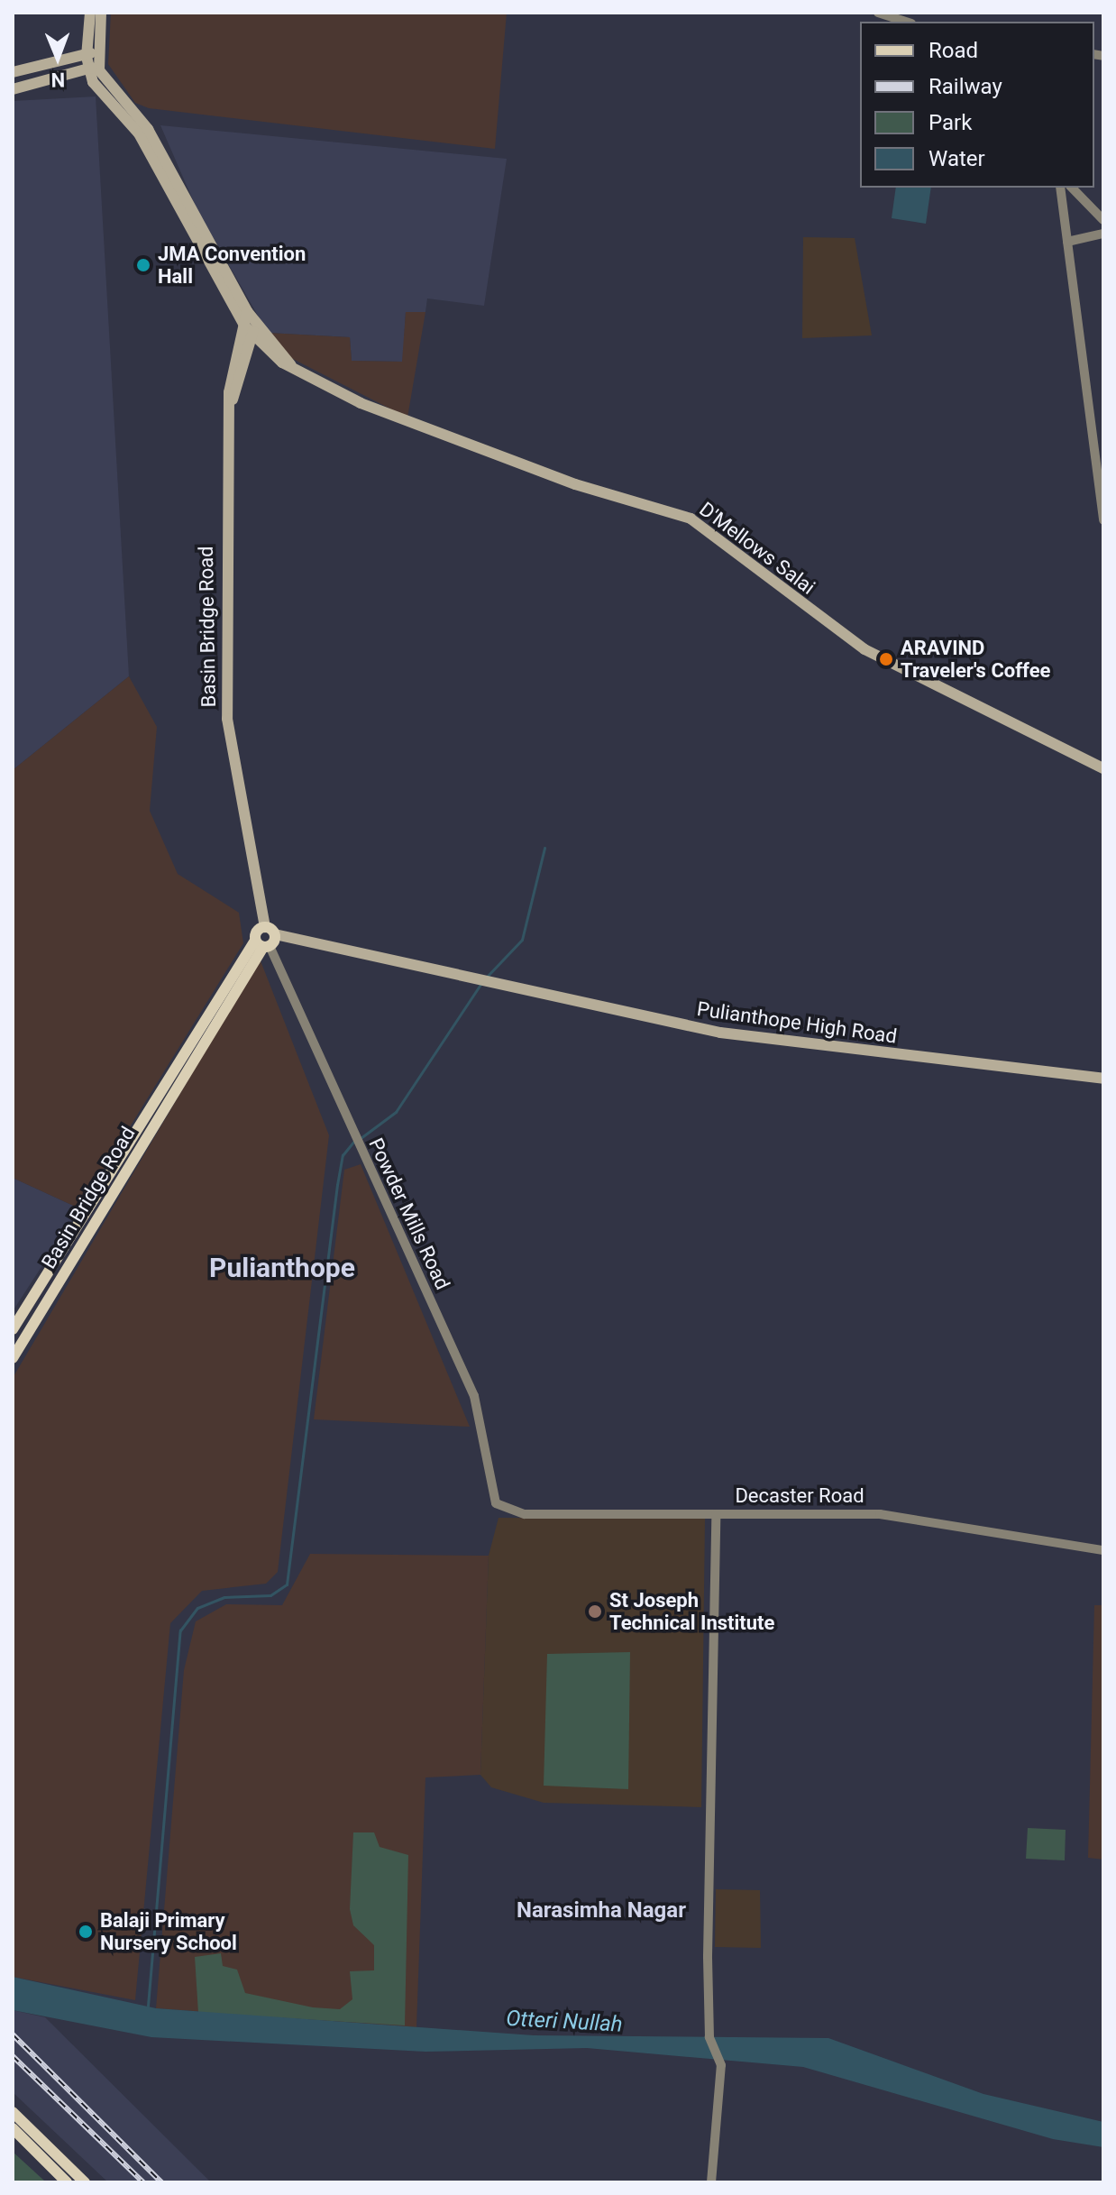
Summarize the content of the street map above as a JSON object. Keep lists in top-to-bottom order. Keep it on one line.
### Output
{"streets":{"main road":["D'Mellows Salai","Basin Bridge Road","Pulianthope High Road"],"street":["Powder Mills Road","Decaster Road"]},"crossings":[["D'Mellows Salai","Basin Bridge Road"],["Basin Bridge Road","Pulianthope High Road"],["Basin Bridge Road","Powder Mills Road"],["Powder Mills Road","Decaster Road"]],"districts":["Pulianthope","Narasimha Nagar"],"water":["Otteri Nullah"],"places":["JMA Convention Hall","ARAVIND Traveler's Coffee","St Joseph Technical Institute","Balaji Primary Nursery School"],"legend":["Road","Railway","Park","Water"],"north":"bottom"}
